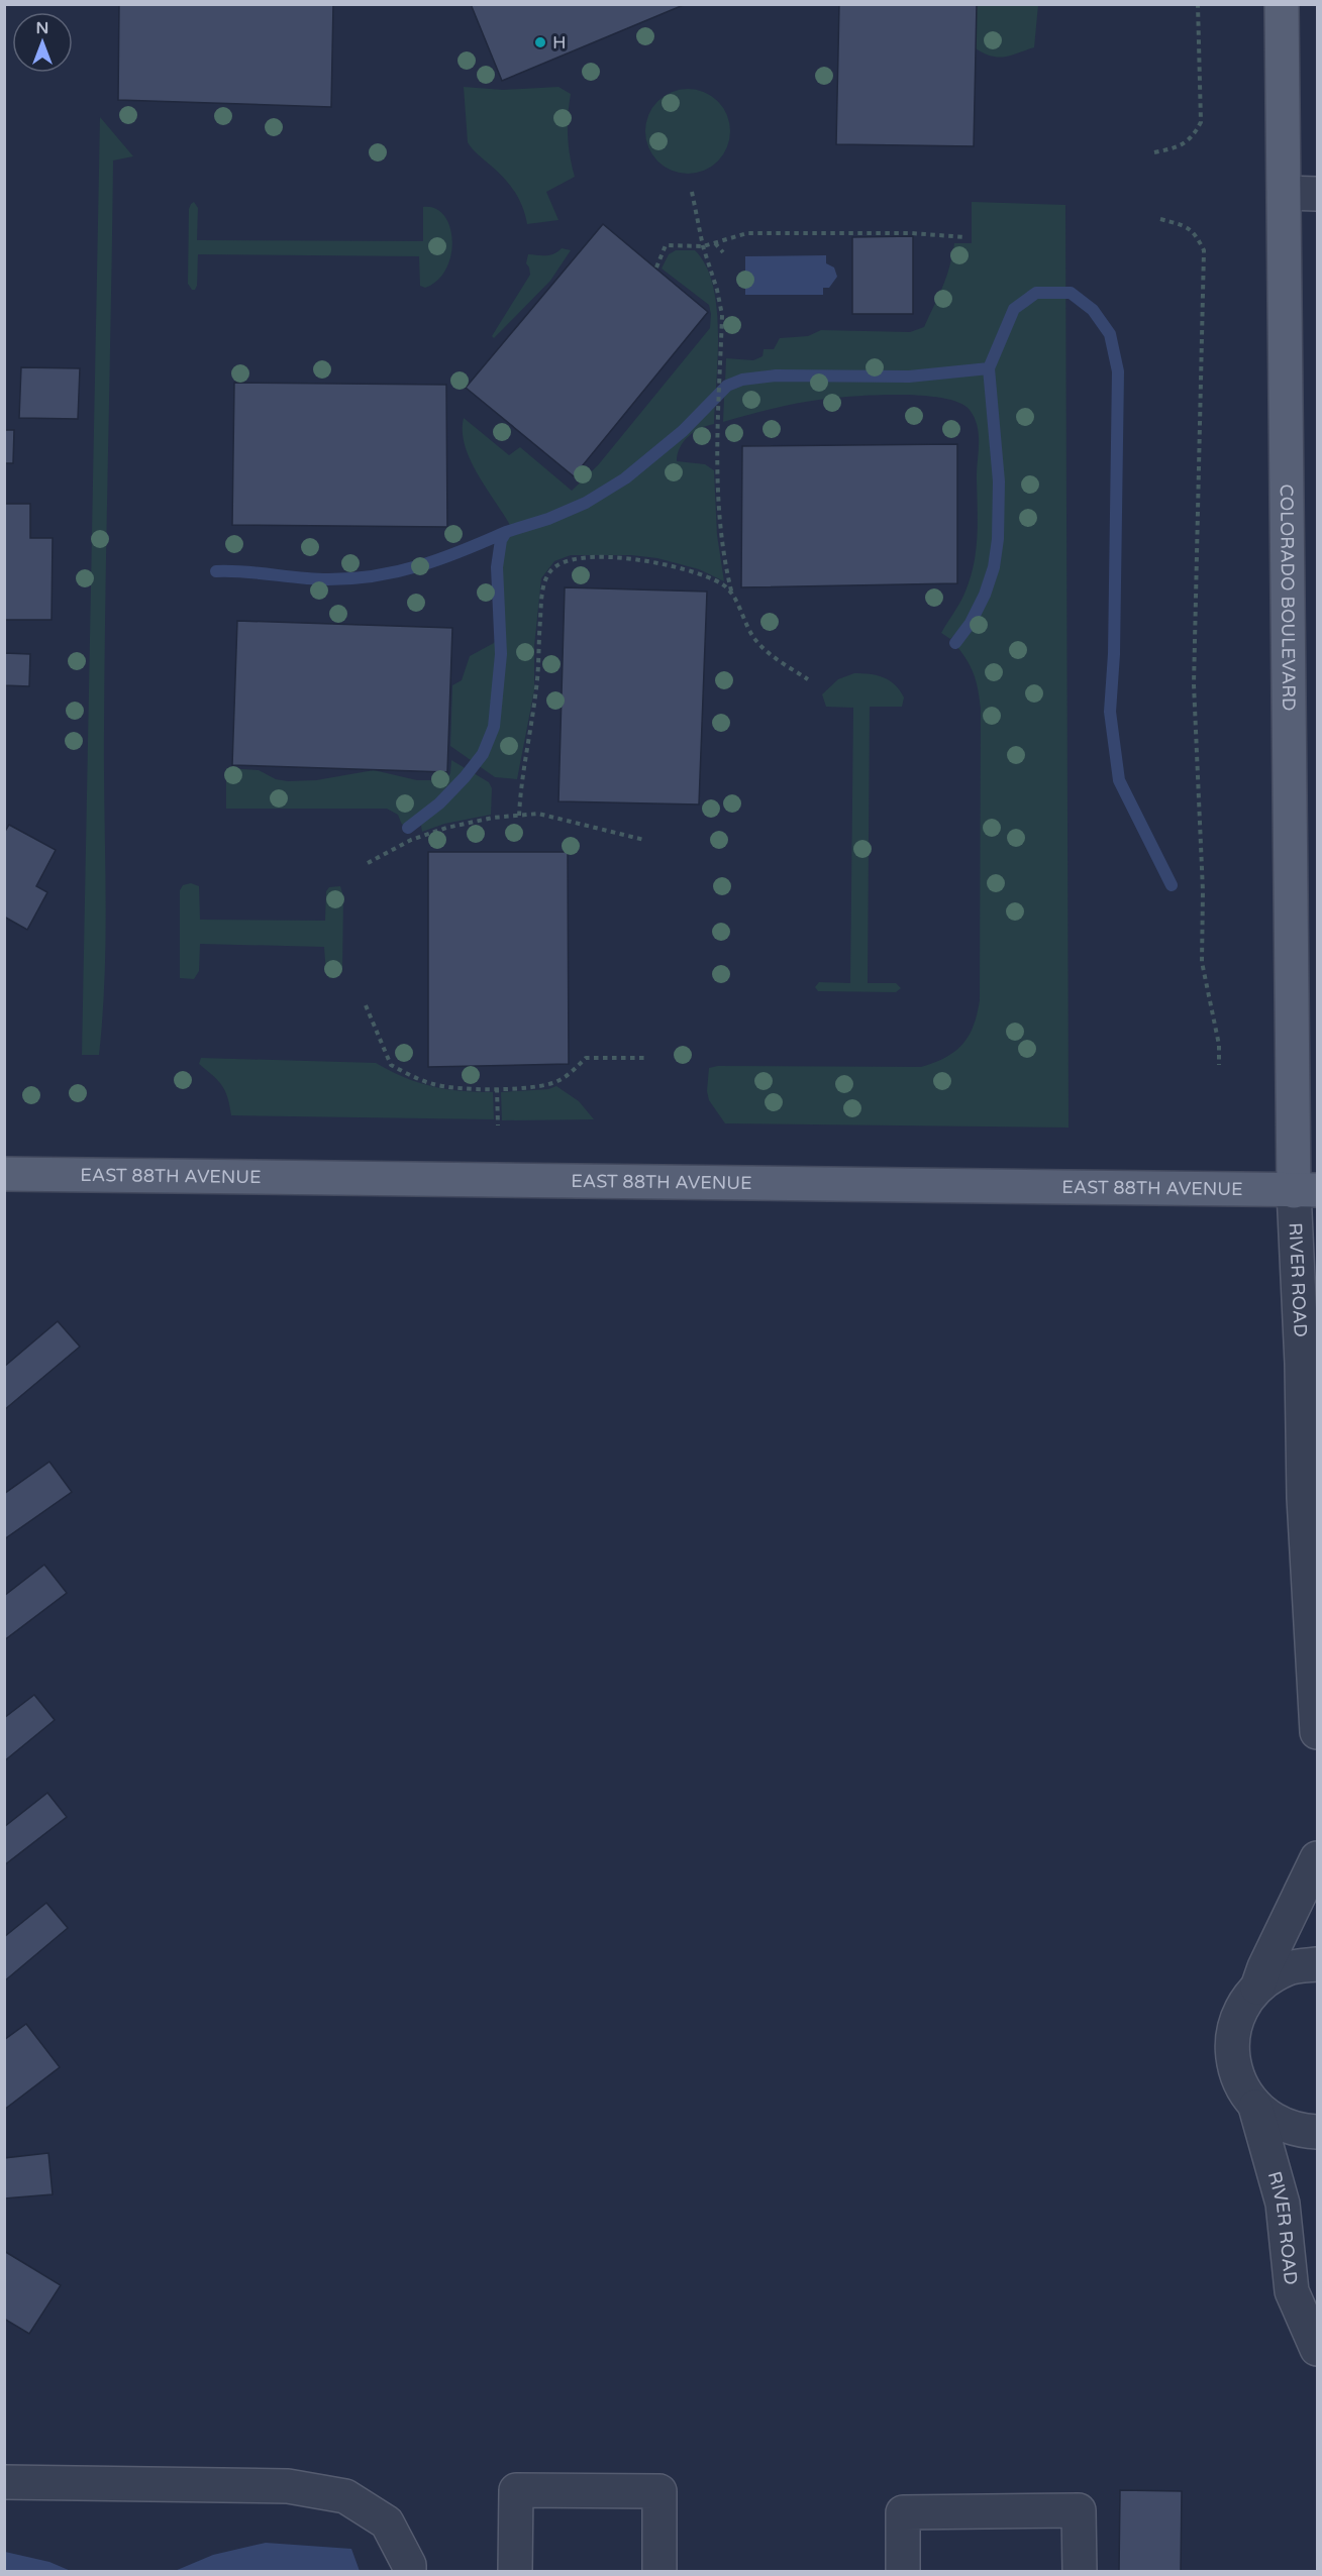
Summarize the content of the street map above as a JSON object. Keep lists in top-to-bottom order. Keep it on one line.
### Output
{"streets":{"main road":["COLORADO BOULEVARD","EAST 88TH AVENUE"],"street":["RIVER ROAD"]},"crossings":[["COLORADO BOULEVARD","EAST 88TH AVENUE"],["COLORADO BOULEVARD","RIVER ROAD"],["EAST 88TH AVENUE","RIVER ROAD"]],"places":["H"],"north":"top"}
